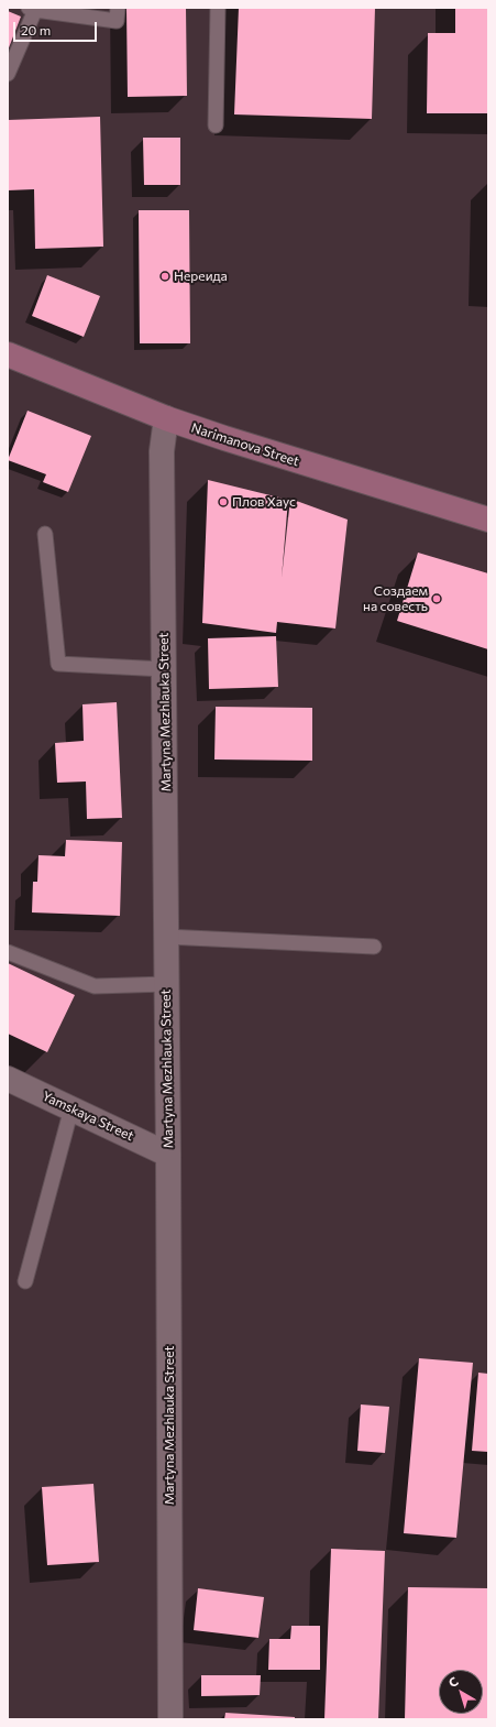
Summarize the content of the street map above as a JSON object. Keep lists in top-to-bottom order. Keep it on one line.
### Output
{"streets":{"main road":["Narimanova Street"],"street":["Martyna Mezhlauka Street","Yamskaya Street"]},"crossings":[["Narimanova Street","Martyna Mezhlauka Street"],["Martyna Mezhlauka Street","Yamskaya Street"]],"places":["Нереида","Плов Хаус","Создаем на совесть"],"scale_bar":"20 m","north":"top left"}
